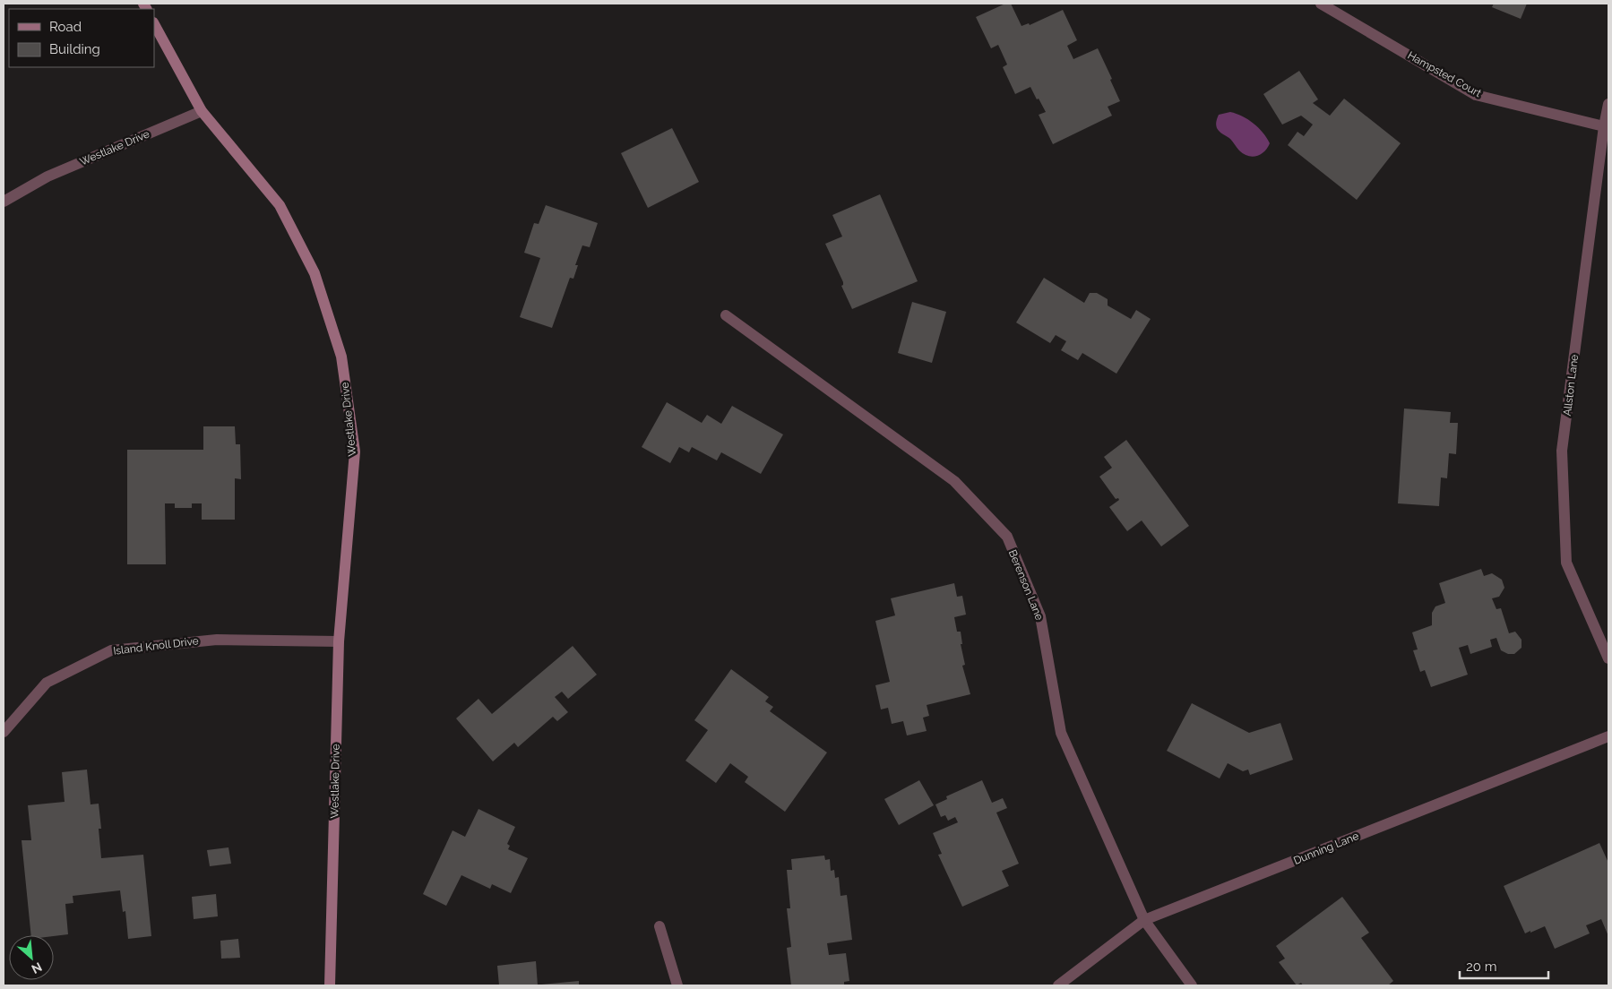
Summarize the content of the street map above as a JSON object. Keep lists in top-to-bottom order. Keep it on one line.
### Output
{"streets":{"street":["Hampsted Court","Westlake Drive","Allston Lane","Berenson Lane","Island Knoll Drive","Dunning Lane"]},"crossings":[["Hampsted Court","Allston Lane"],["Westlake Drive","Island Knoll Drive"],["Berenson Lane","Dunning Lane"]],"legend":["Road","Building"],"scale_bar":"20 m","north":"bottom right"}
